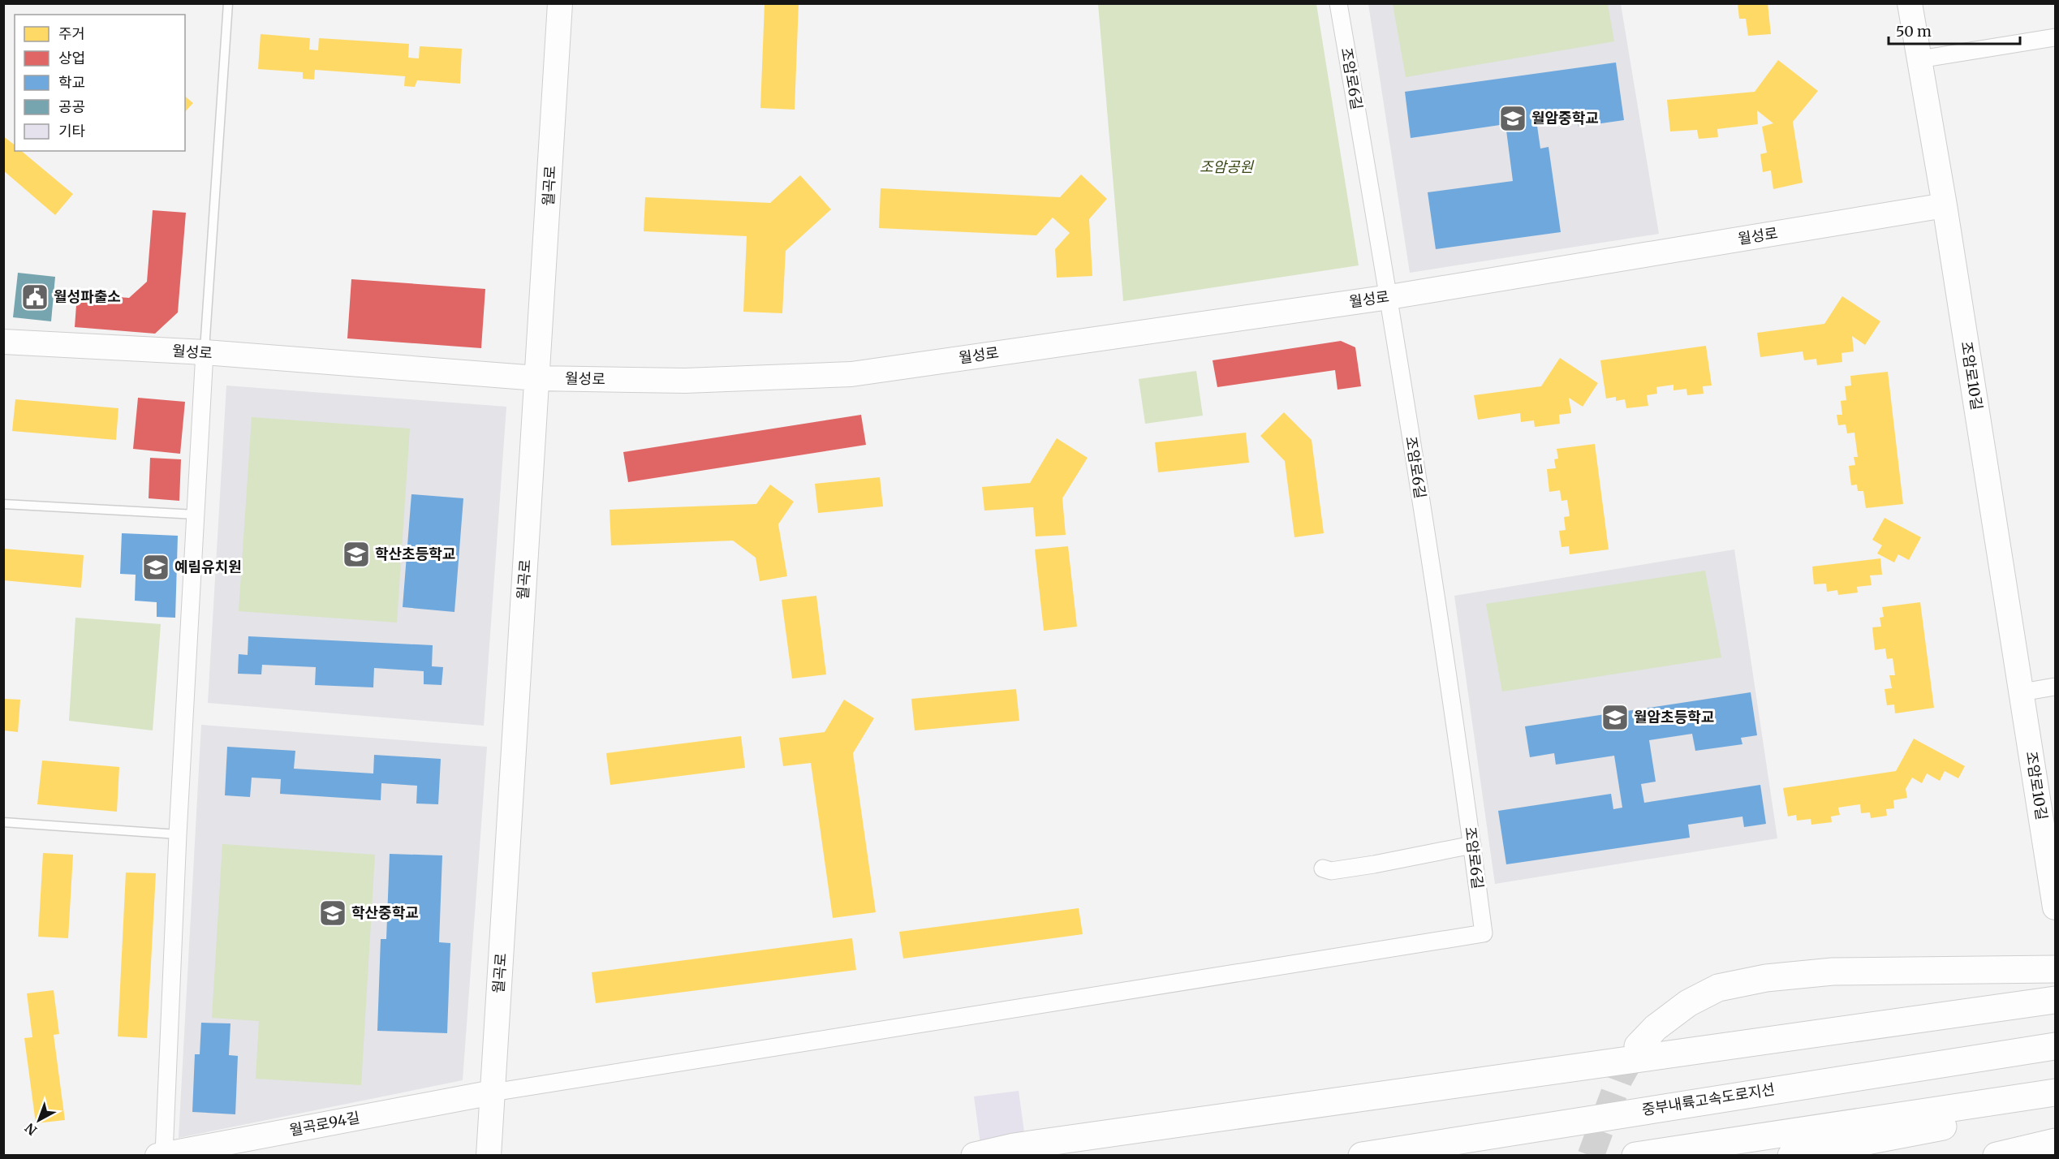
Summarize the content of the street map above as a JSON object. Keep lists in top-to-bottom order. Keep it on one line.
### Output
{"streets":{"highway":["중부내륙고속도로지선"],"street":["조암로6길","월곡로","월성로","조암로10길","월곡로94길"]},"crossings":[["조암로6길","월곡로"],["조암로6길","월성로"],["조암로6길","월곡로94길"],["월곡로","월성로"],["월곡로","월곡로94길"],["월성로","조암로10길"]],"parks":["조암공원"],"places":{"school or university":["월암중학교","학산초등학교","예림유치원","월암초등학교","학산중학교"],"public building":["월성파출소"]},"legend":["주거","상업","학교","공공","기타"],"scale_bar":"50 m","north":"bottom left"}
